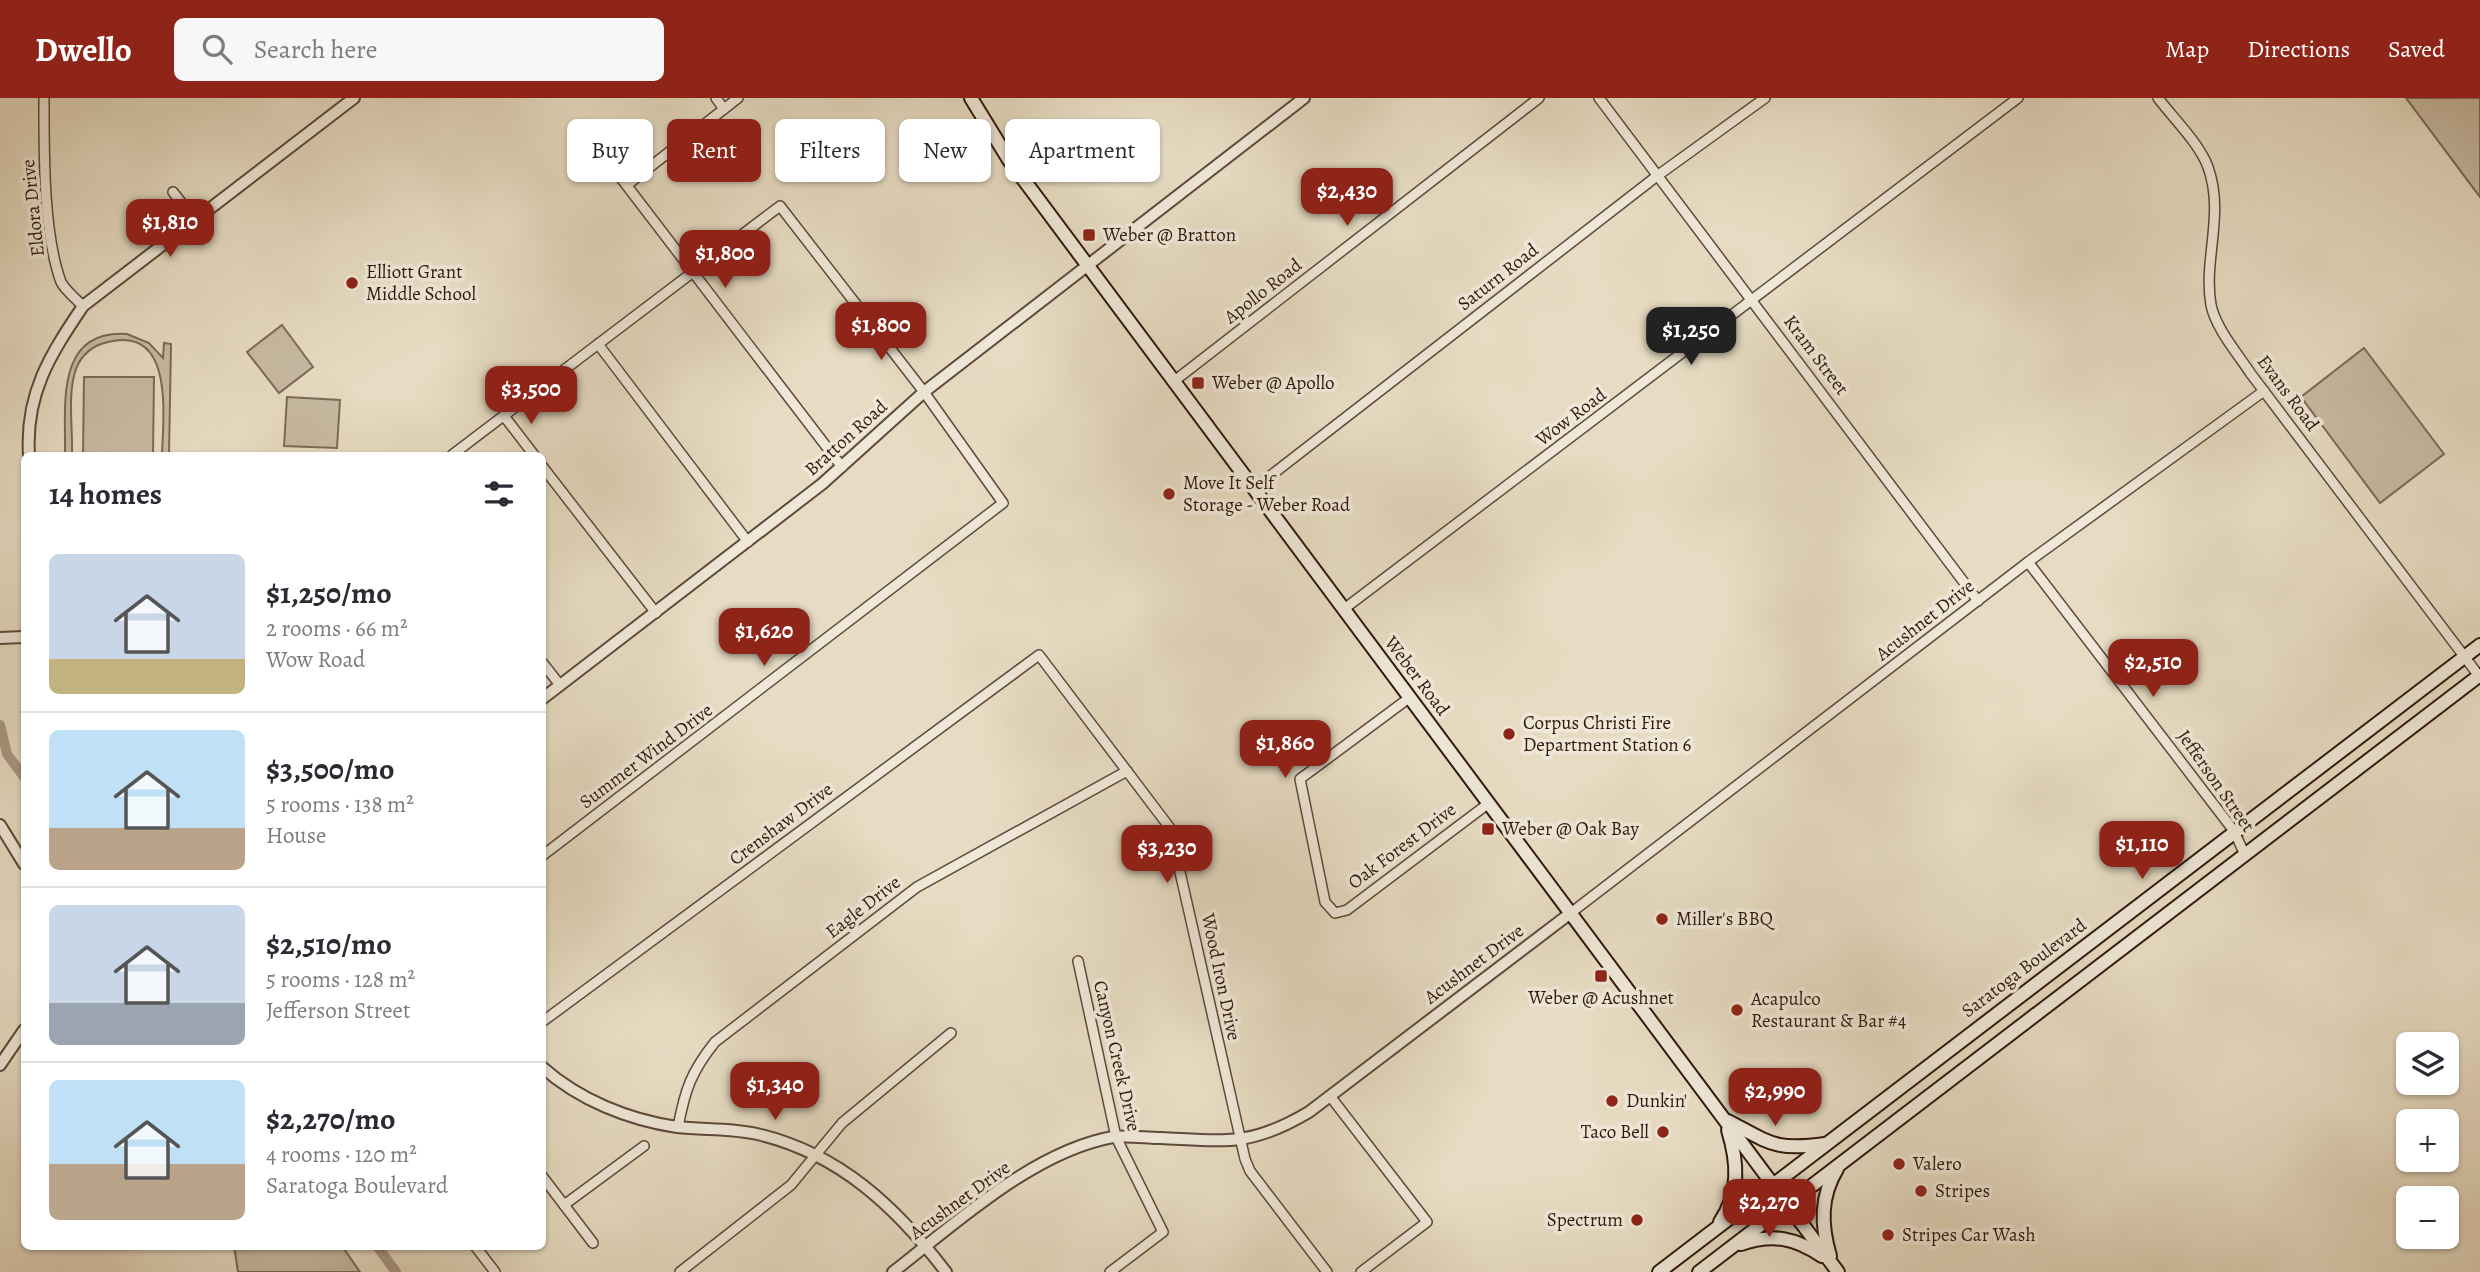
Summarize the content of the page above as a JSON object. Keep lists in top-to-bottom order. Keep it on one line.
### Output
{"streets":{"main road":["Weber Road","Saratoga Boulevard"],"street":["Eldora Drive","Saturn Road","Apollo Road","Kram Street","Evans Road","Wow Road","Bratton Road","Acushnet Drive","Summer Wind Drive","Jefferson Street","Crenshaw Drive","Oak Forest Drive","Eagle Drive","Wood Iron Drive","Canyon Creek Drive"]},"crossings":[["Saturn Road","Kram Street"],["Saturn Road","Weber Road"],["Apollo Road","Weber Road"],["Kram Street","Wow Road"],["Kram Street","Acushnet Drive"],["Evans Road","Acushnet Drive"],["Evans Road","Saratoga Boulevard"],["Wow Road","Weber Road"],["Bratton Road","Weber Road"],["Bratton Road","Summer Wind Drive"],["Acushnet Drive","Weber Road"],["Acushnet Drive","Jefferson Street"],["Acushnet Drive","Wood Iron Drive"],["Acushnet Drive","Canyon Creek Drive"],["Weber Road","Oak Forest Drive"],["Weber Road","Saratoga Boulevard"],["Jefferson Street","Saratoga Boulevard"],["Crenshaw Drive","Wood Iron Drive"],["Eagle Drive","Wood Iron Drive"]],"places":{"transit":["Weber @ Bratton","Weber @ Apollo","Weber @ Oak Bay","Weber @ Acushnet"],"other":["Elliott Grant Middle School","Move It Self Storage - Weber Road","Corpus Christi Fire Department Station 6","Miller's BBQ","Acapulco Restaurant & Bar #4","Dunkin'","Taco Bell","Valero","Stripes","Spectrum","Stripes Car Wash"]},"page":{"header":"Dwello","search":"Search here","nav":["Map","Directions","Saved"],"chip":["Buy","Rent","Filters","New","Apartment"],"price":["$2,430","$1,810","$1,800","$1,800","$1,250","$3,500","$1,620","$2,510","$1,860","$1,110","$3,230","$1,340","$2,990","$2,270"],"heading":"14 homes","list":[{"name":"$1,250/mo","note":"2 rooms · 66 m² · Wow Road"},{"name":"$3,500/mo","note":"5 rooms · 138 m² · House"},{"name":"$2,510/mo","note":"5 rooms · 128 m² · Jefferson Street"},{"name":"$2,270/mo","note":"4 rooms · 120 m² · Saratoga Boulevard"}],"map_buttons":["+","−"]}}
